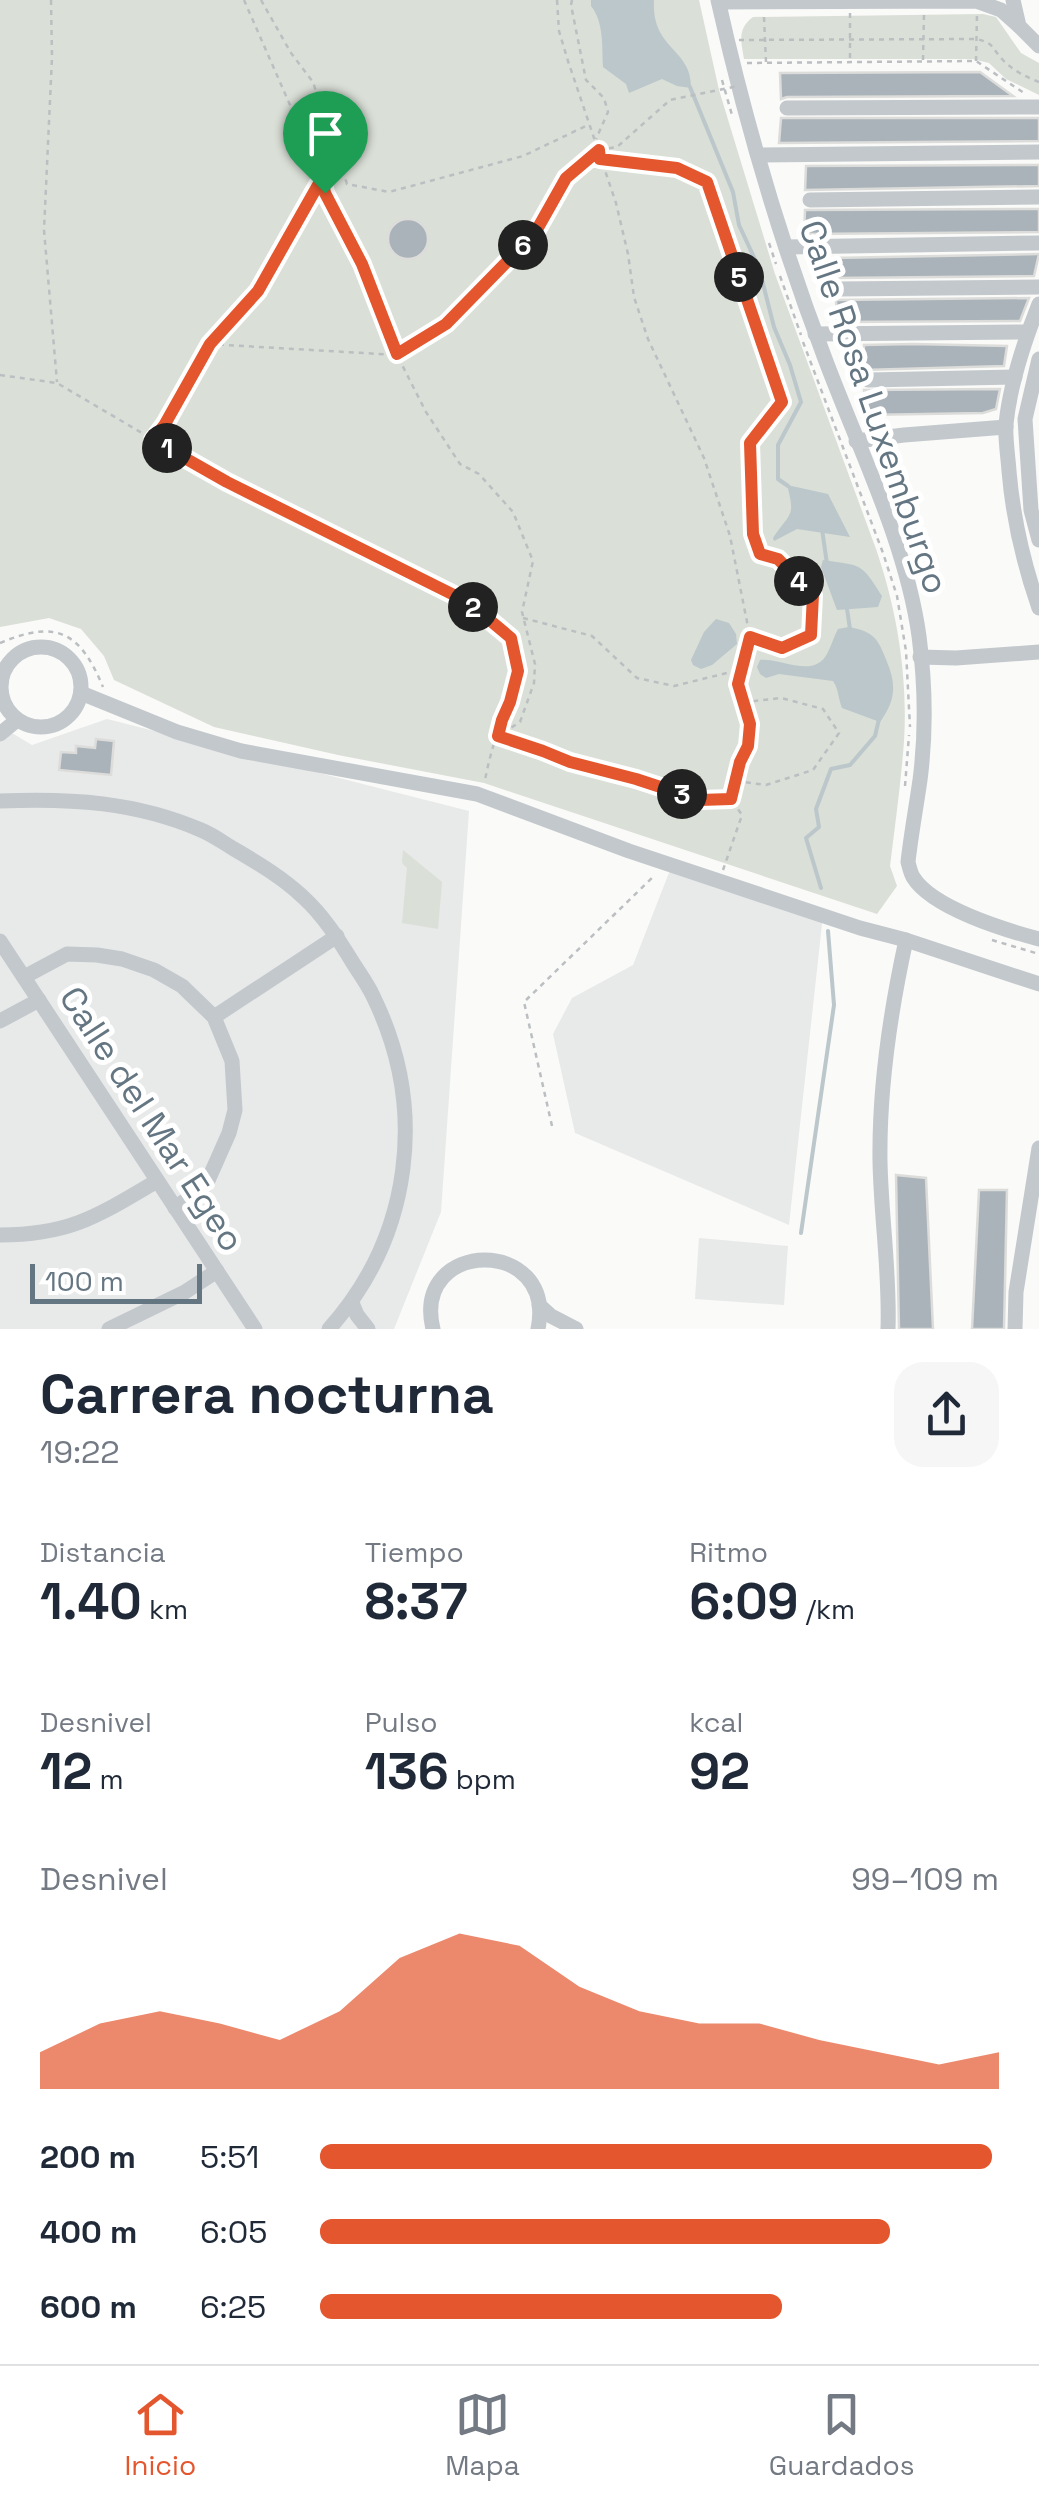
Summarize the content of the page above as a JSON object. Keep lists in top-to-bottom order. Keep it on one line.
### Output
{"streets":{"street":["Calle Rosa Luxemburgo","Calle del Mar Egeo"]},"scale_bar":"100 m","page":{"pins":["6","5","1","4","2","3"],"scale":"100 m","heading":["Carrera nocturna","19:22"],"stats":[["Distancia","1.40 km"],["Tiempo","8:37"],["Ritmo","6:09 /km"],["Desnivel","12 m"],["Pulso","136 bpm"],["kcal","92"]],"chart":["Desnivel","99–109 m"],"list":[{"name":"200 m","note":"5:51"},{"name":"400 m","note":"6:05"},{"name":"600 m","note":"6:25"}],"tabs":["Inicio","Mapa","Guardados"]}}
